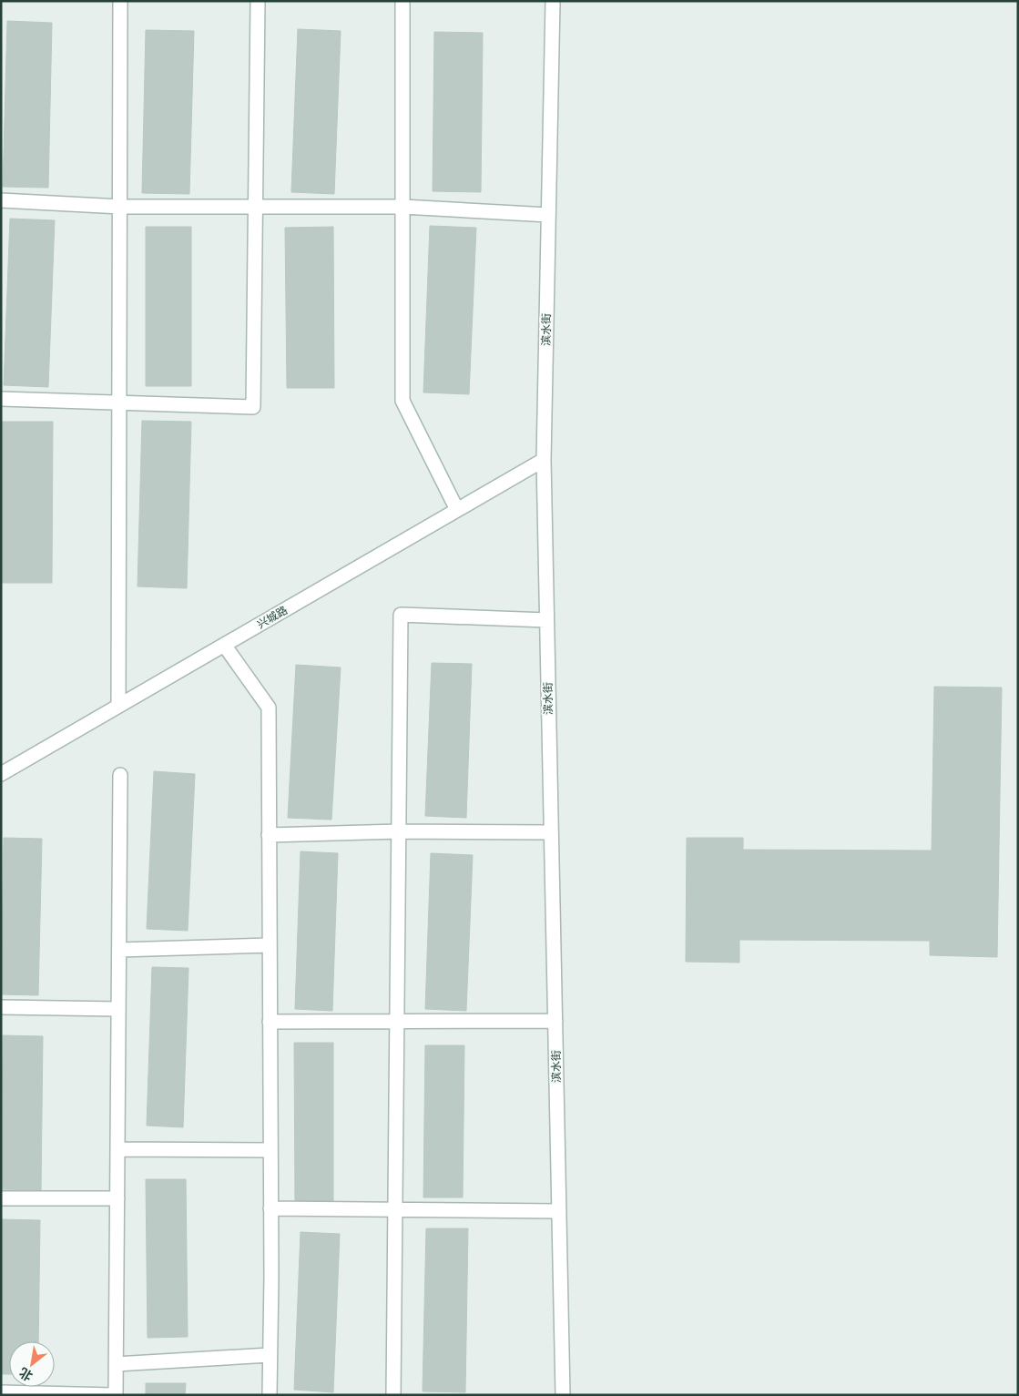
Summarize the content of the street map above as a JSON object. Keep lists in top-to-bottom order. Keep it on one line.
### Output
{"streets":{"street":["滨水街","兴城路"]},"crossings":[["滨水街","兴城路"]],"north":"bottom left"}
